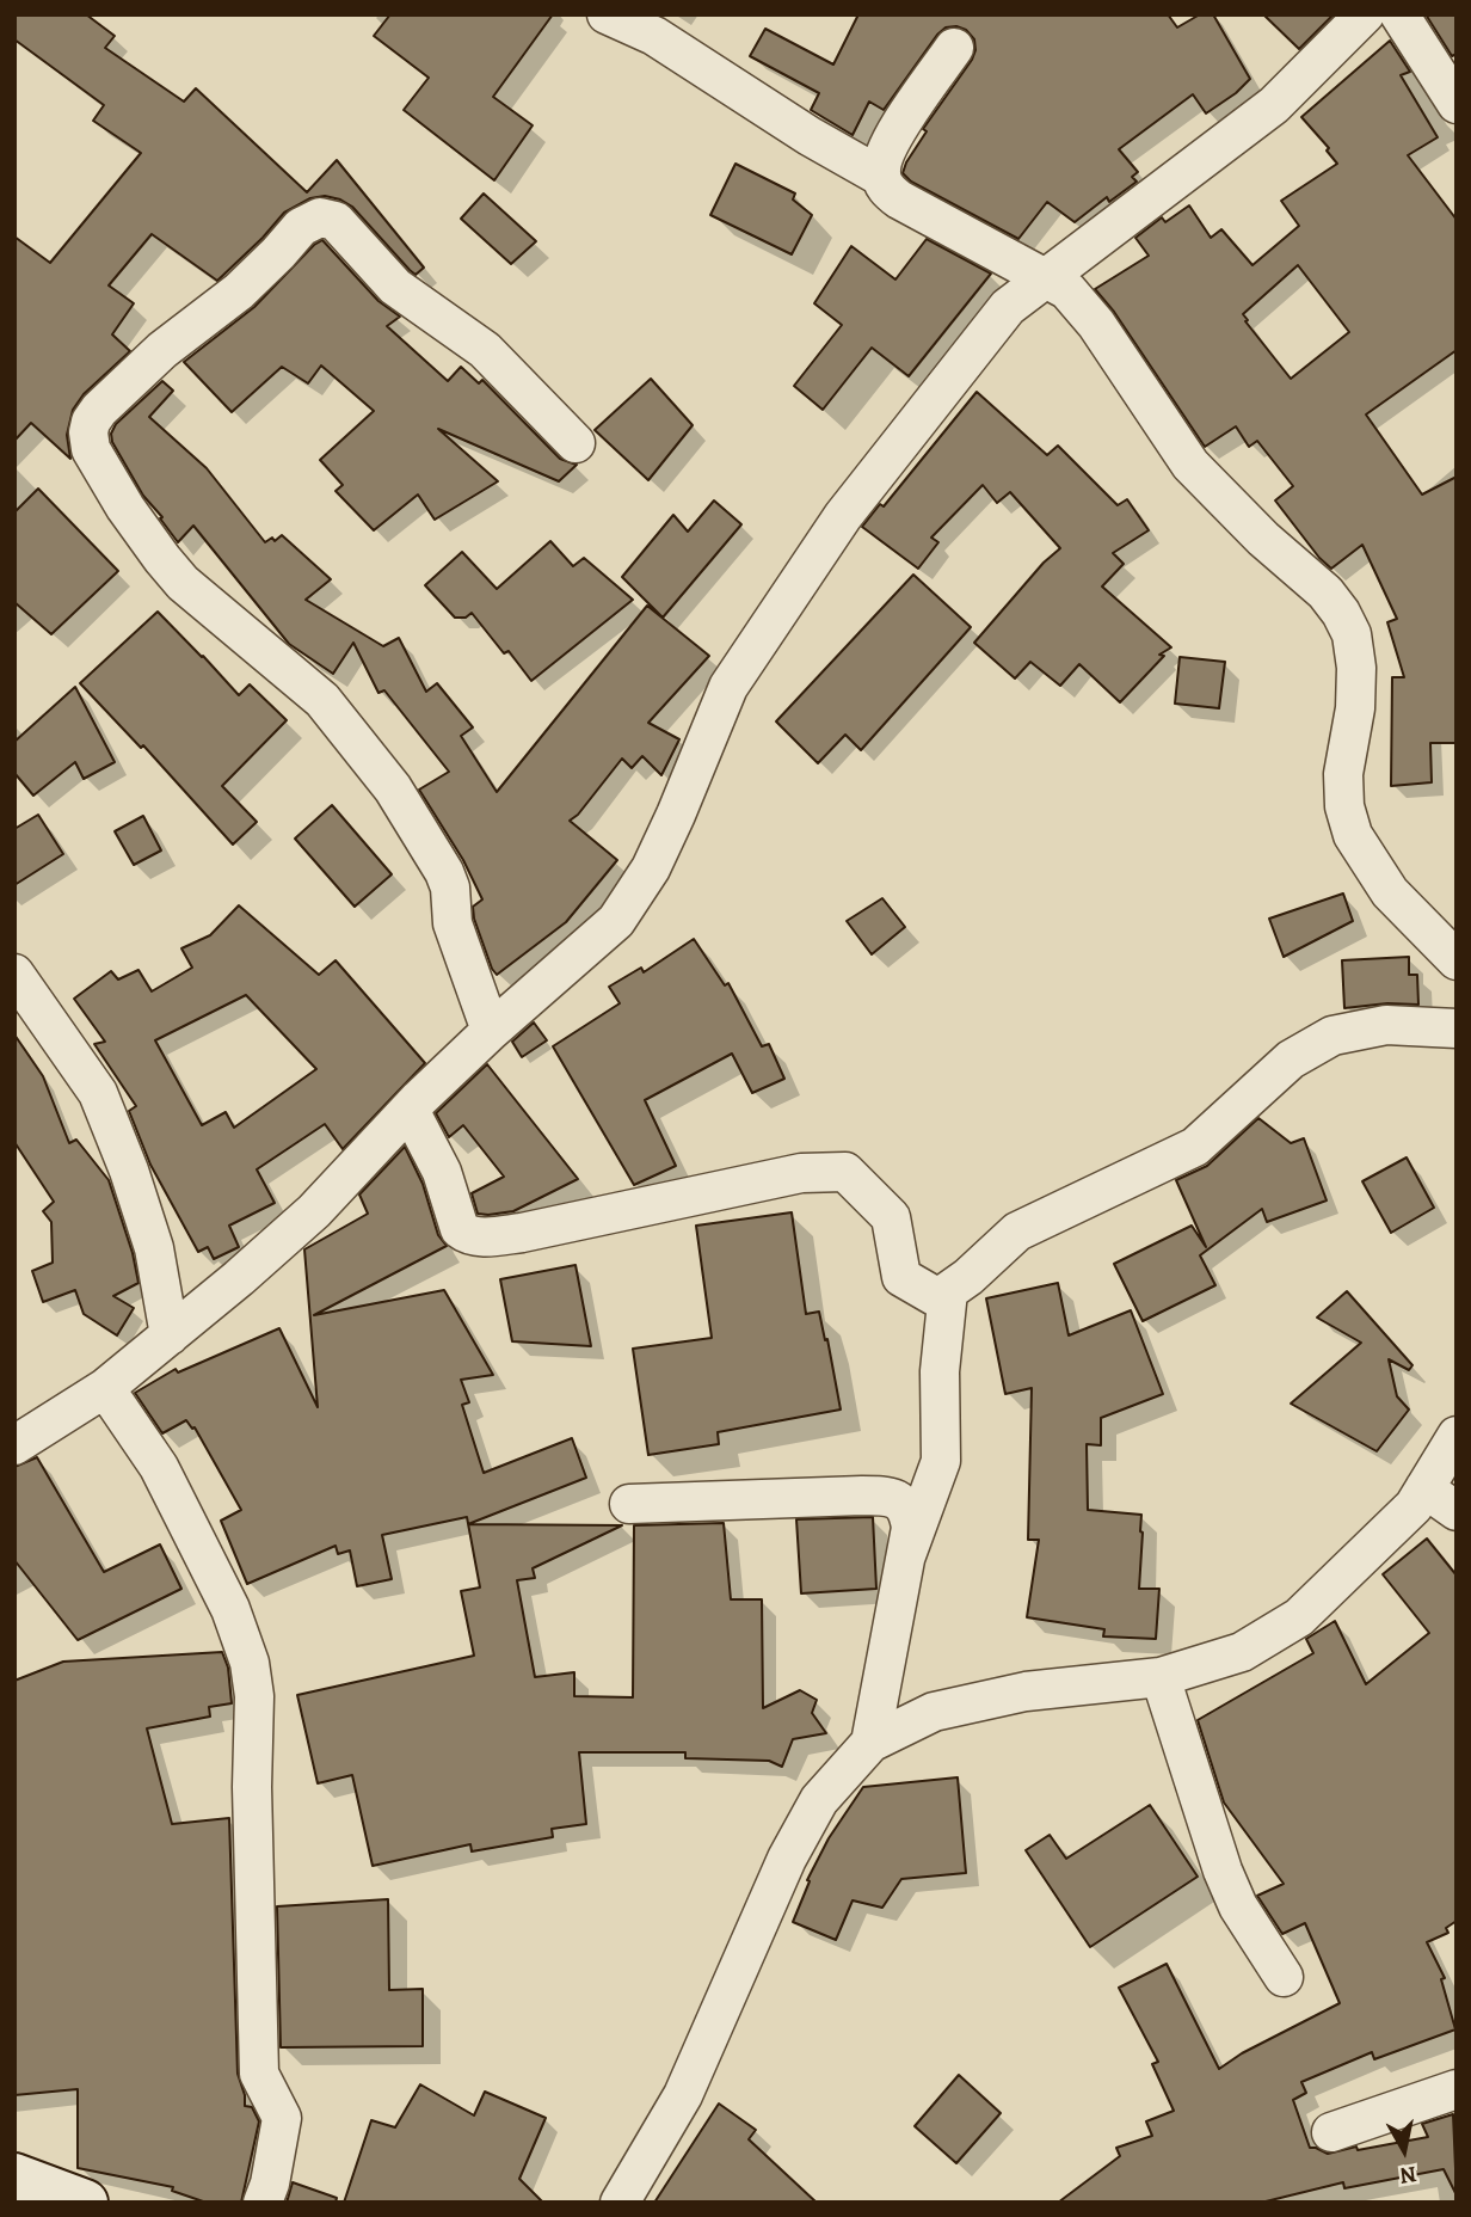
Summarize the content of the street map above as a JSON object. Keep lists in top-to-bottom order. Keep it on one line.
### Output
{"north":"bottom"}
